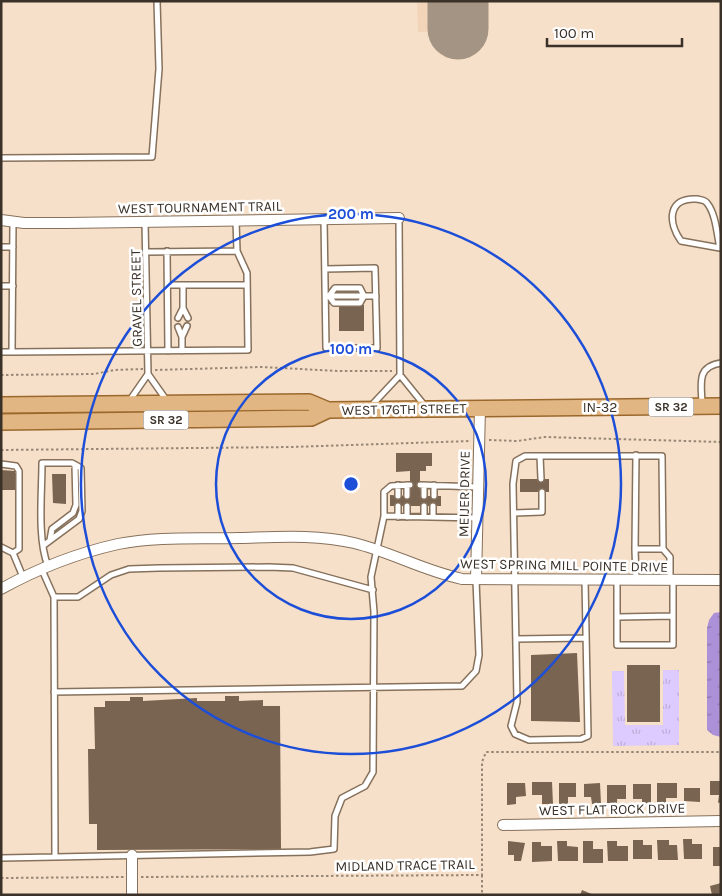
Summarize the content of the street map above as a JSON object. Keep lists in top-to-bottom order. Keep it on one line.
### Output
{"streets":{"main road":["IN-32","SR 32","WEST 176TH STREET"],"street":["WEST TOURNAMENT TRAIL","MEIJER DRIVE","WEST SPRING MILL POINTE DRIVE","WEST FLAT ROCK DRIVE"],"lane":["GRAVEL STREET"],"path":["MIDLAND TRACE TRAIL"]},"crossings":[["WEST TOURNAMENT TRAIL","GRAVEL STREET"],["IN-32","WEST 176TH STREET"],["IN-32","MEIJER DRIVE"],["WEST 176TH STREET","MEIJER DRIVE"],["MEIJER DRIVE","WEST SPRING MILL POINTE DRIVE"]],"scale_bar":"100 m","rings":["200 m","100 m"]}
